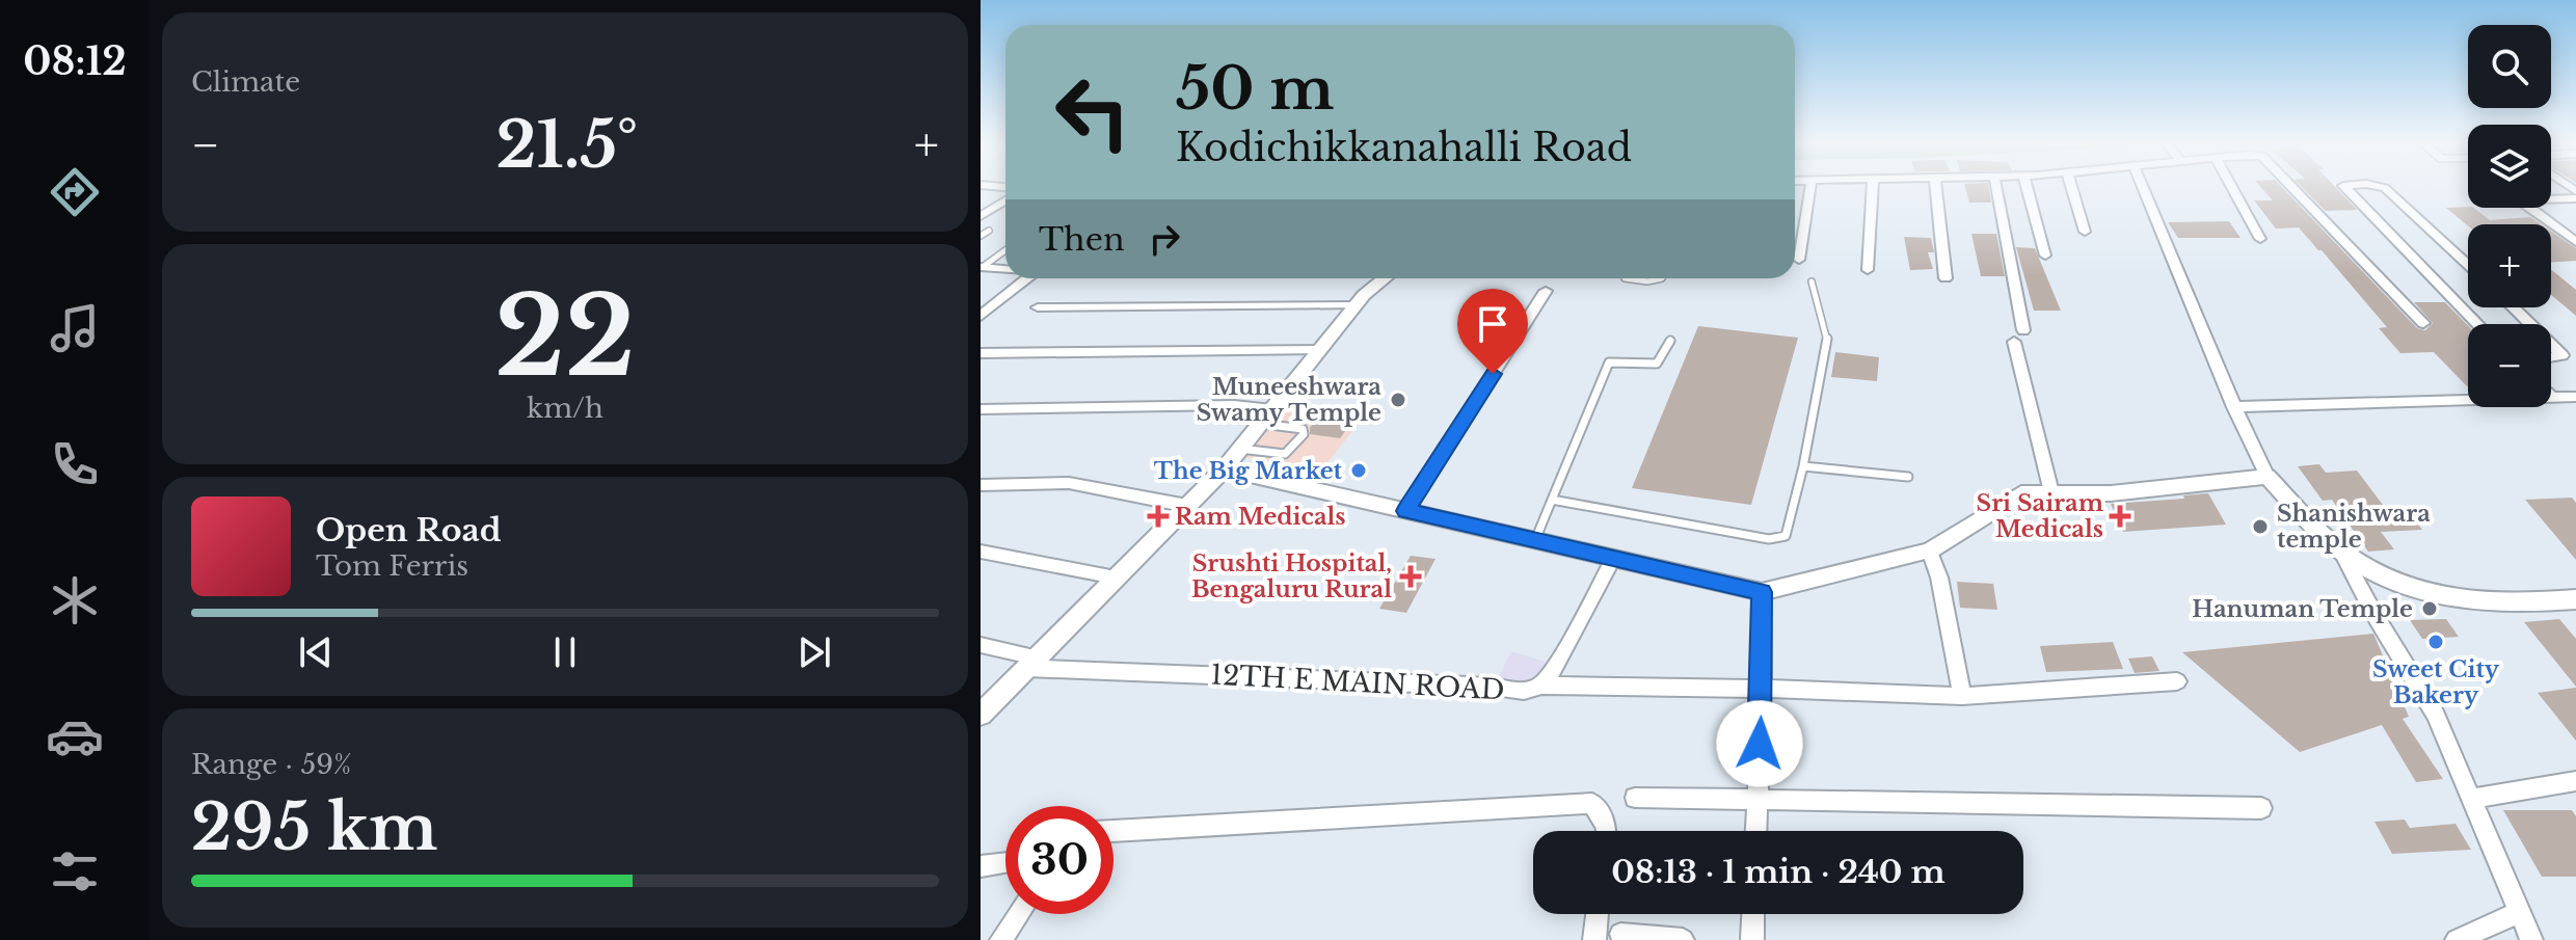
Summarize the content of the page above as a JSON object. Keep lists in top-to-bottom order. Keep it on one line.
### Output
{"streets":{"street":["12TH E MAIN ROAD"]},"places":{"other":["Muneeshwara Swamy Temple","The Big Market","Shanishwara temple","Hanuman Temple","Sweet City Bakery"],"health":["Ram Medicals","Sri Sairam Medicals","Srushti Hospital, Bengaluru Rural"]},"page":{"tabs":"08:12","tile":["Climate",["22","km/h"],["Range · 59%","295 km"]],"map_buttons":["+","−"],"turn":["50 m","Kodichikkanahalli Road"],"heat":["−","21.5°","+"],"then":"Then","song":["Open Road","Tom Ferris"],"limit":"30","trip":"08:13 · 1 min · 240 m"}}
